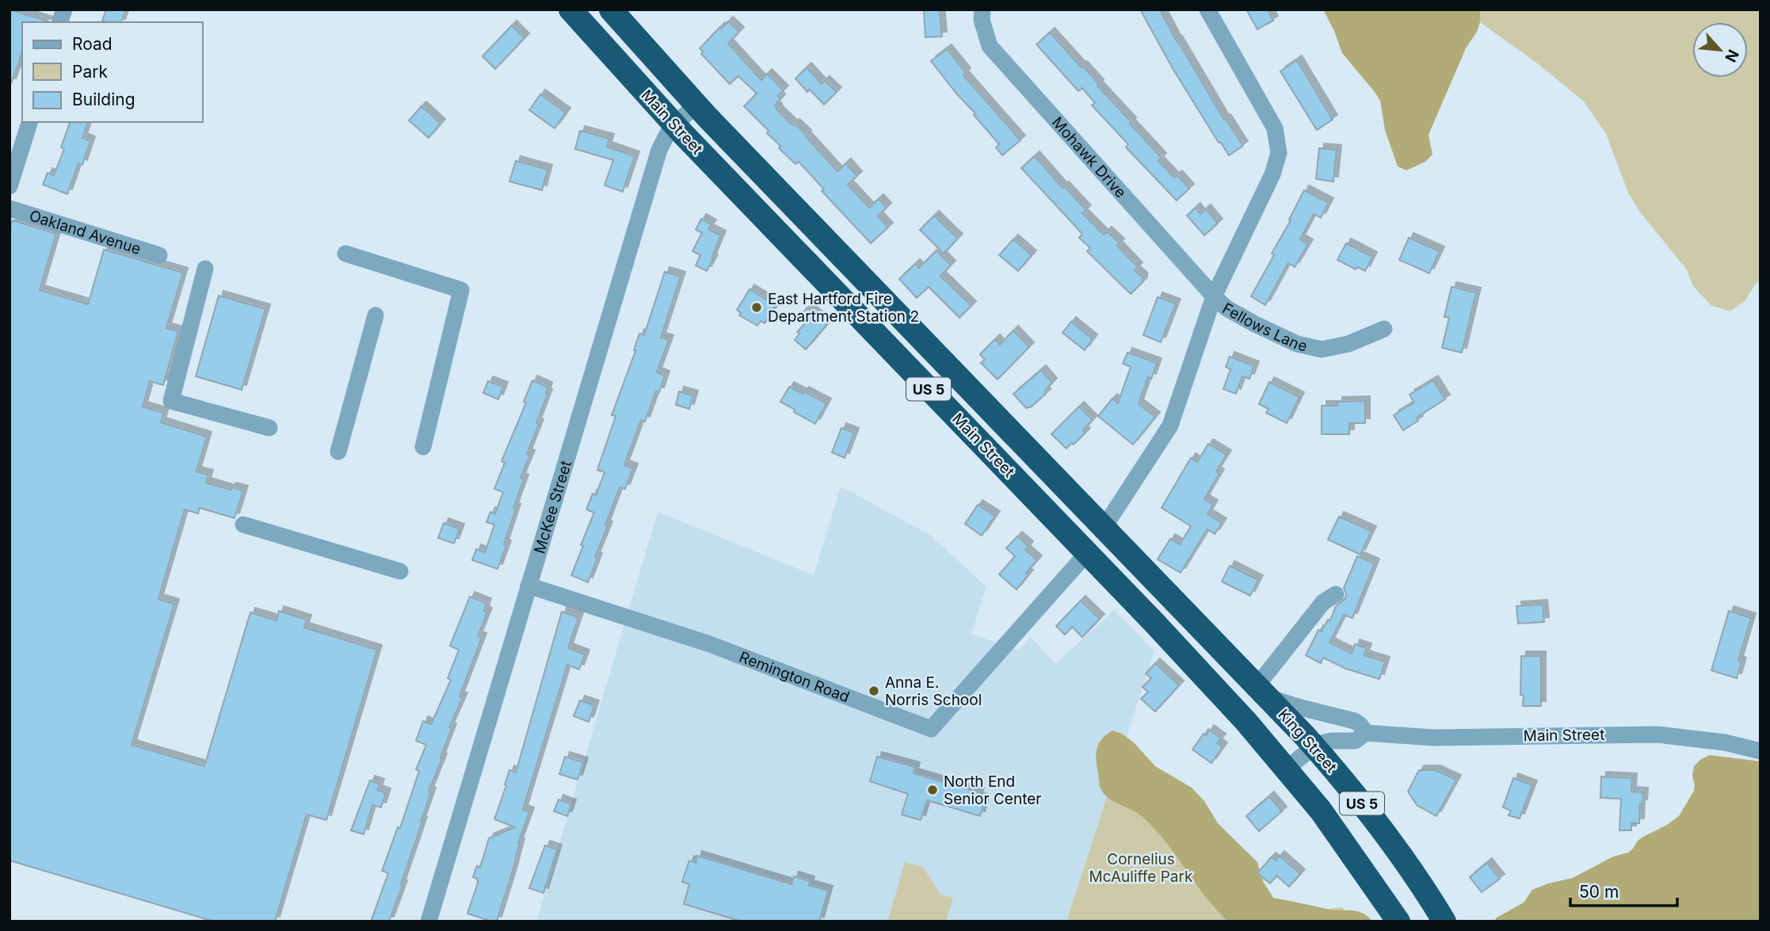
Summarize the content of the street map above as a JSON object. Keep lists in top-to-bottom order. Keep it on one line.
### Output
{"streets":{"highway":["Main Street","US 5","King Street"],"street":["Mohawk Drive","Oakland Avenue","Fellows Lane","McKee Street","Remington Road"]},"crossings":[["Main Street","US 5"],["Main Street","McKee Street"],["Main Street","Remington Road"],["Main Street","King Street"],["Mohawk Drive","Fellows Lane"],["McKee Street","Remington Road"]],"parks":["Cornelius McAuliffe Park"],"places":["East Hartford Fire Department Station 2","Anna E. Norris School","North End Senior Center"],"legend":["Road","Park","Building"],"scale_bar":"50 m","north":"bottom right"}
